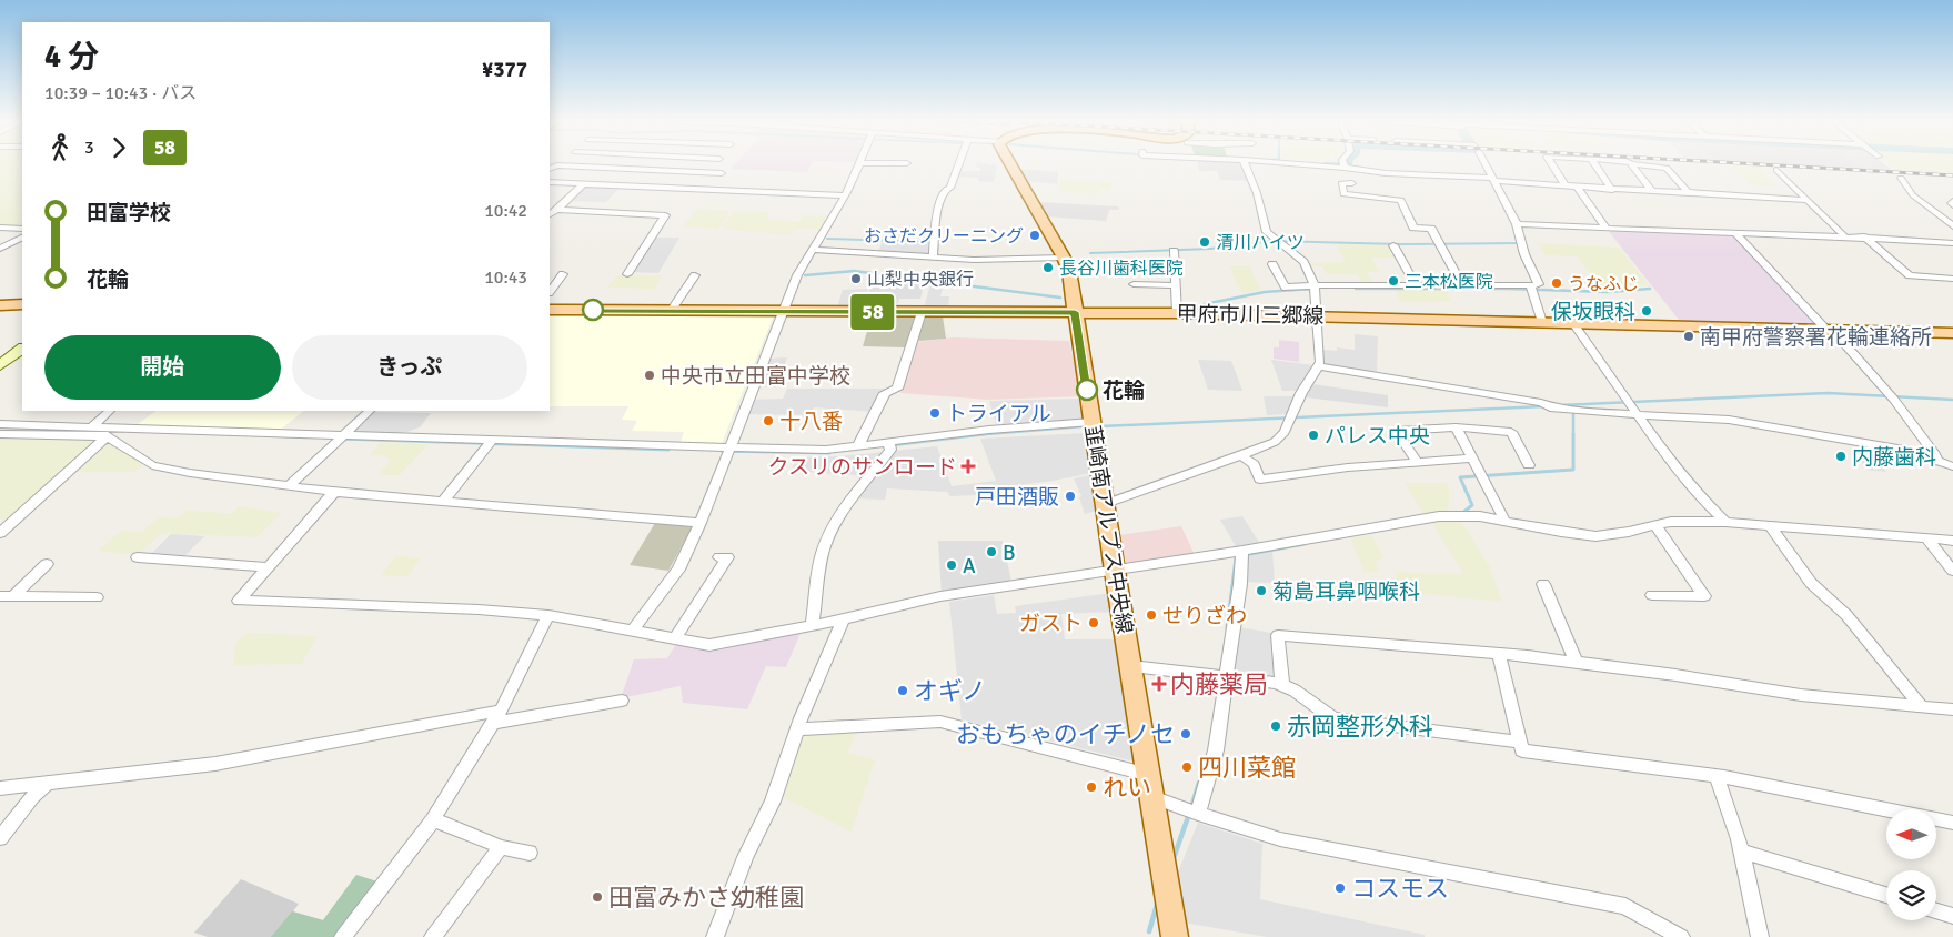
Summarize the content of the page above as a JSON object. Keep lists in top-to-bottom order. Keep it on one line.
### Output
{"streets":{"main road":["甲府市川三郷線","韮崎南アルプス中央線"]},"crossings":[["甲府市川三郷線","韮崎南アルプス中央線"]],"places":{"other":["おさだクリーニング","清川ハイツ","長谷川歯科医院","山梨中央銀行","三本松医院","うなふじ","保坂眼科","南甲府警察署花輪連絡所","中央市立田富中学校","花輪","トライアル","十八番","パレス中央","内藤歯科","戸田酒販","B","A","菊島耳鼻咽喉科","せりざわ","ガスト","オギノ","赤岡整形外科","おもちゃのイチノセ","四川菜館","れい","コスモス","田富みかさ幼稚園"],"health":["クスリのサンロード","内藤薬局"]},"lines":["bus line 58"],"north":"left","page":{"on_map":"58","heading":["4 分","10:39 – 10:43 · バス","¥377"],"legs":["3","58"],"list":[{"name":"田富学校","value":"10:42"},{"name":"花輪","value":"10:43"}],"buttons":["開始","きっぷ"]}}
